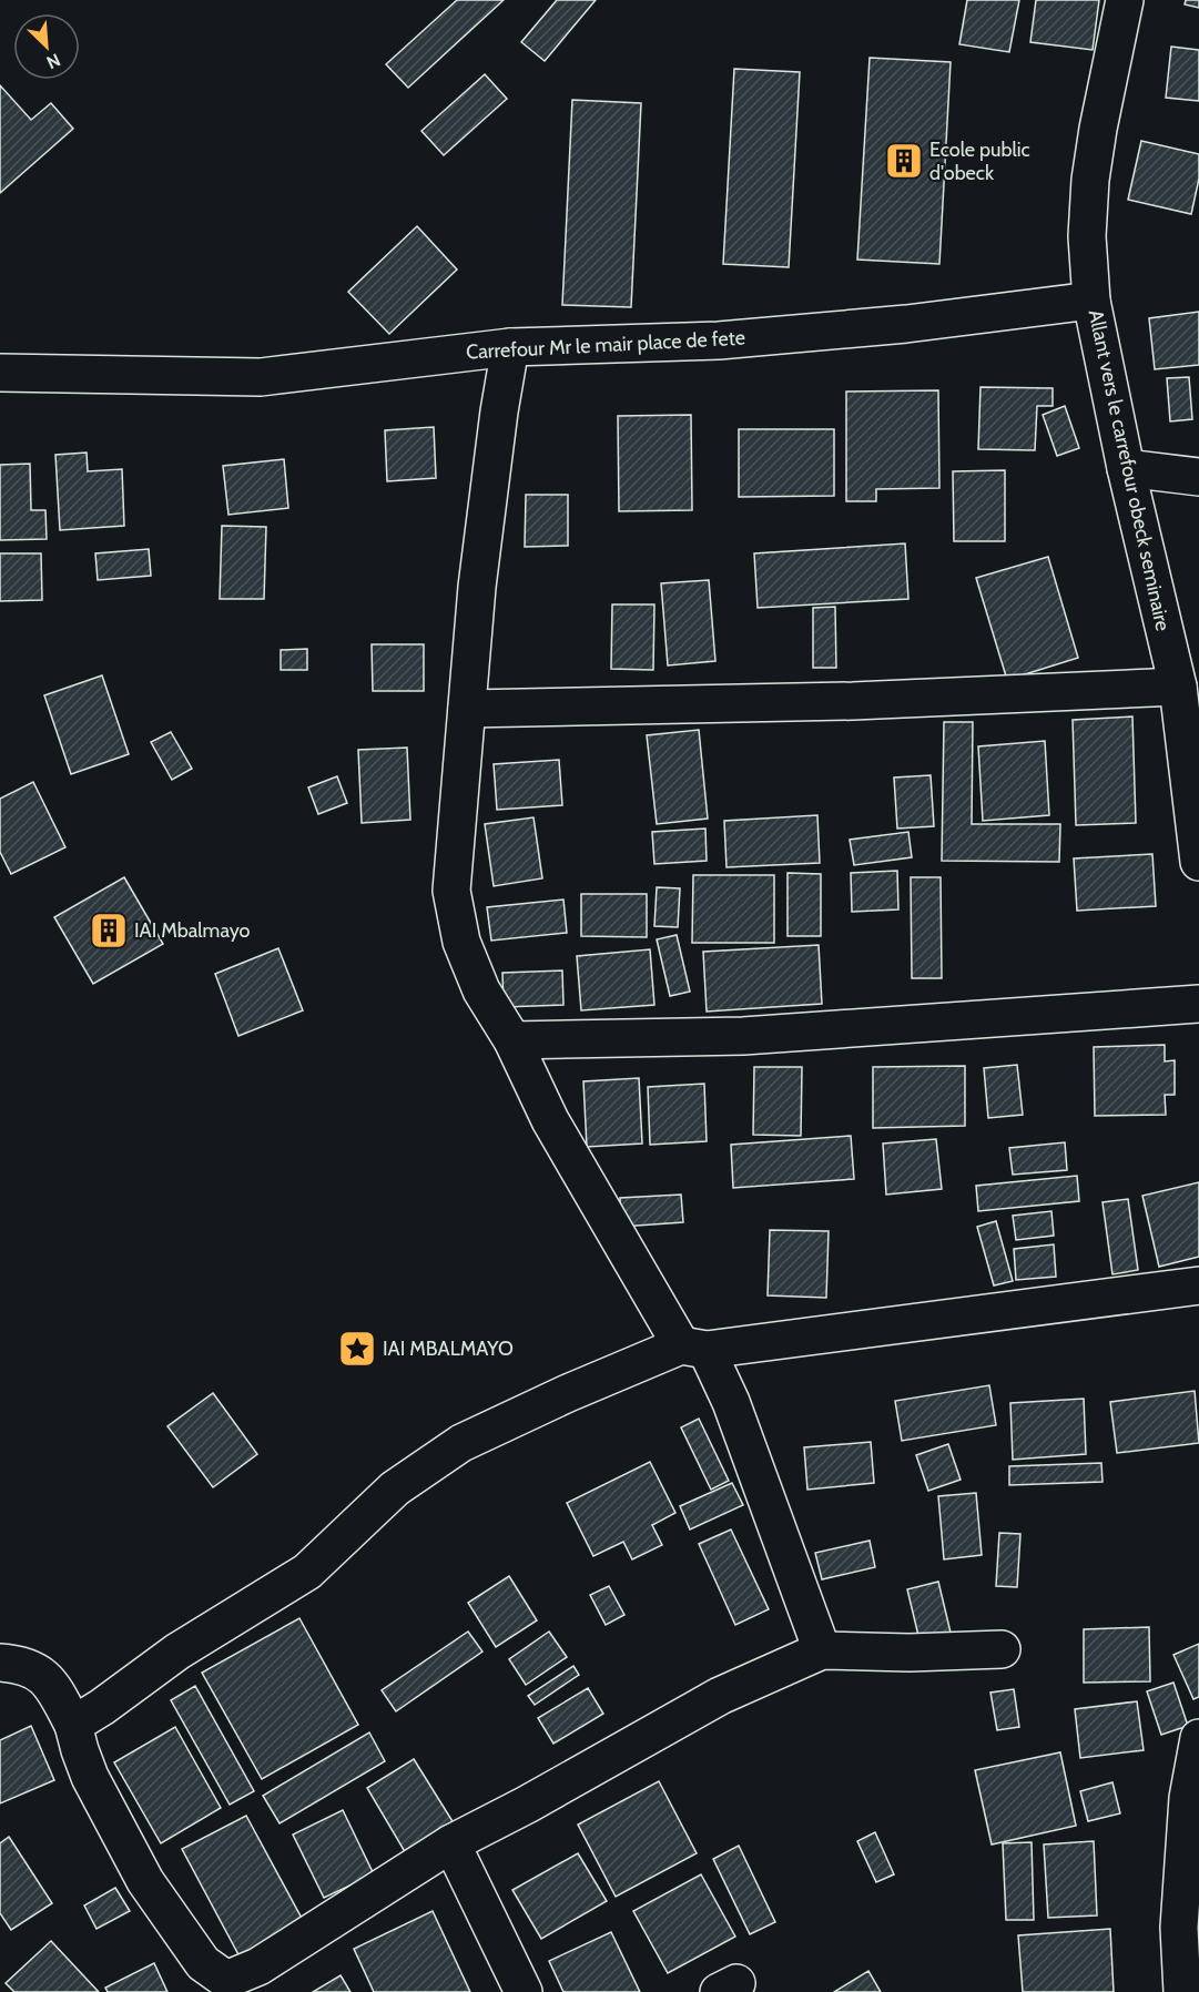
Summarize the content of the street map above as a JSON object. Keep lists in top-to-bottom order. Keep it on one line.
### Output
{"streets":{"street":["Carrefour Mr le mair place de fete","Allant vers le carrefour obeck seminaire"]},"crossings":[["Carrefour Mr le mair place de fete","Allant vers le carrefour obeck seminaire"]],"places":{"building":["Ecole public d'obeck","IAI Mbalmayo"],"place":["IAI MBALMAYO"]},"north":"bottom right"}
